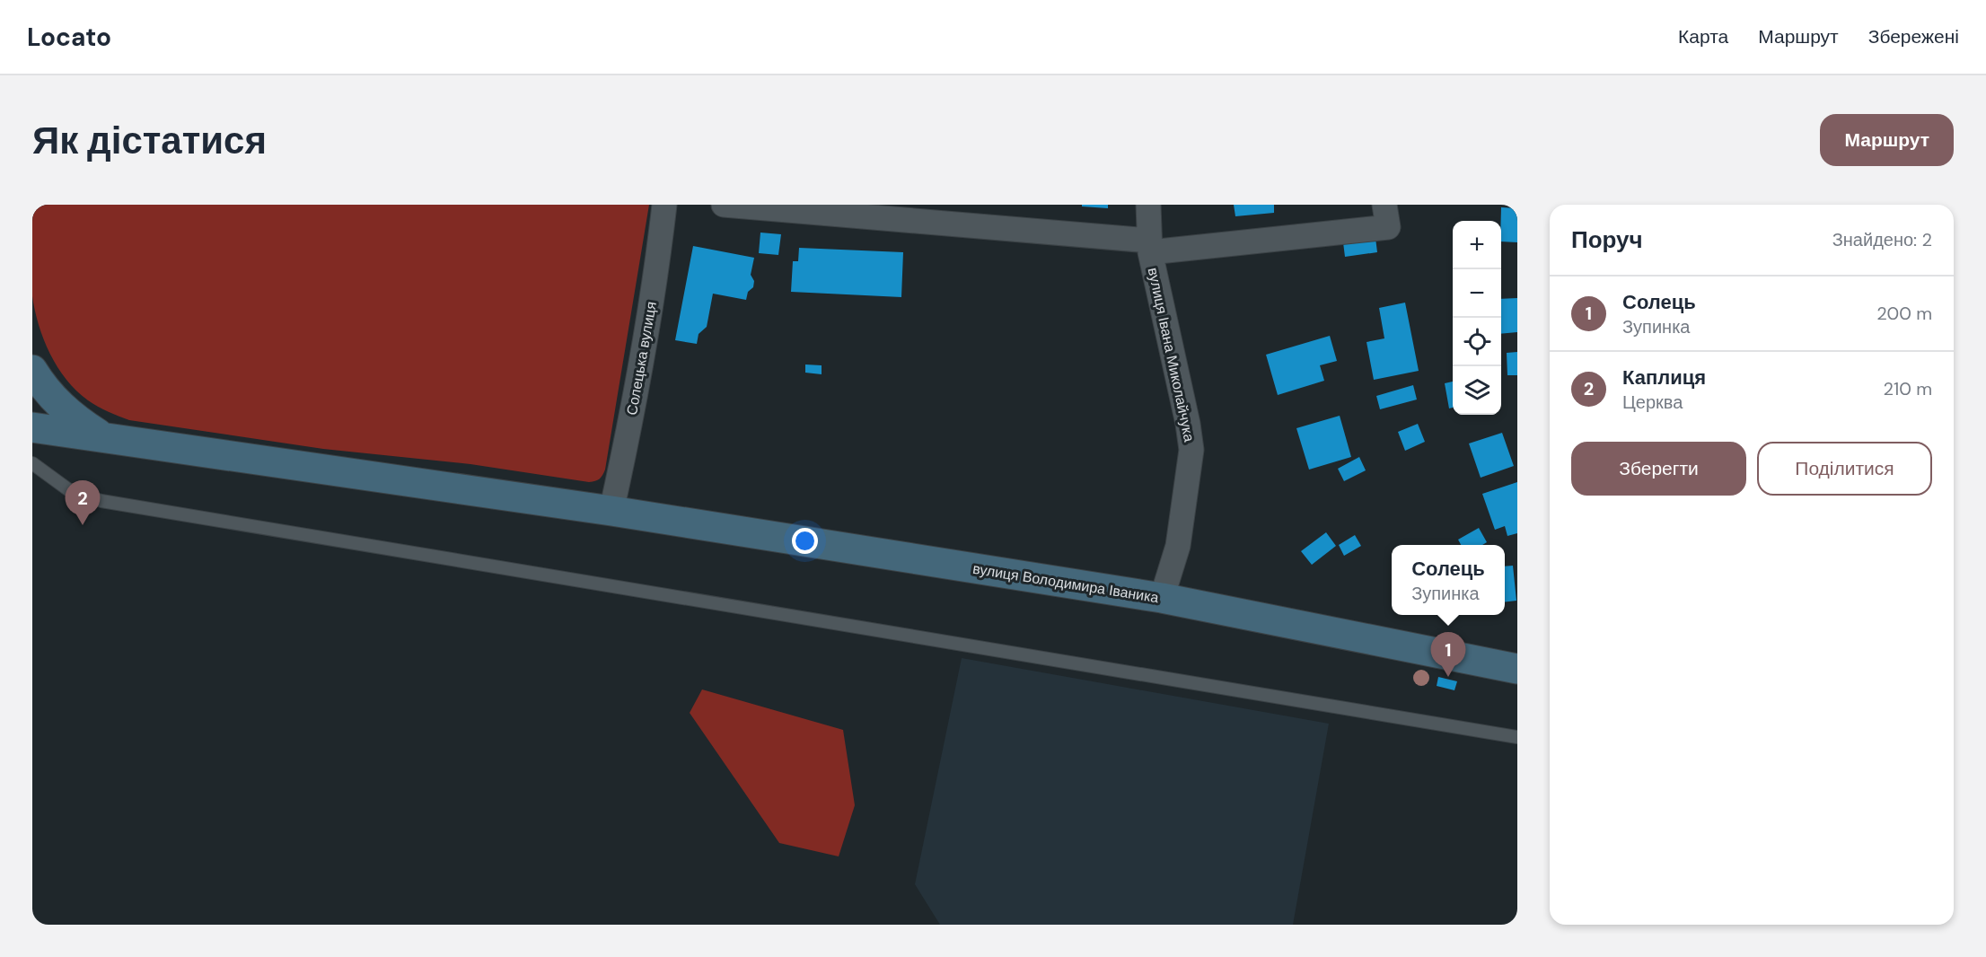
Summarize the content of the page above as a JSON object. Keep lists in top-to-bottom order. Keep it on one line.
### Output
{"streets":{"main road":["вулиця Володимира Іваника"],"street":["вулиця Івана Миколайчука","Солецька вулиця"]},"crossings":[["вулиця Івана Миколайчука","вулиця Володимира Іваника"],["Солецька вулиця","вулиця Володимира Іваника"]],"page":{"header":"Locato","nav":["Карта","Маршрут","Збережені"],"buttons":["Маршрут",["Зберегти","Поділитися"]],"title":"Як дістатися","heading":["Поруч","Знайдено: 2"],"map_buttons":["+","−"],"list":[{"mark":"1","name":"Солець","note":"Зупинка","value":"200 m"},{"mark":"2","name":"Каплиця","note":"Церква","value":"210 m"}],"pins":["2","1"],"popup":["Солець","Зупинка"]}}
